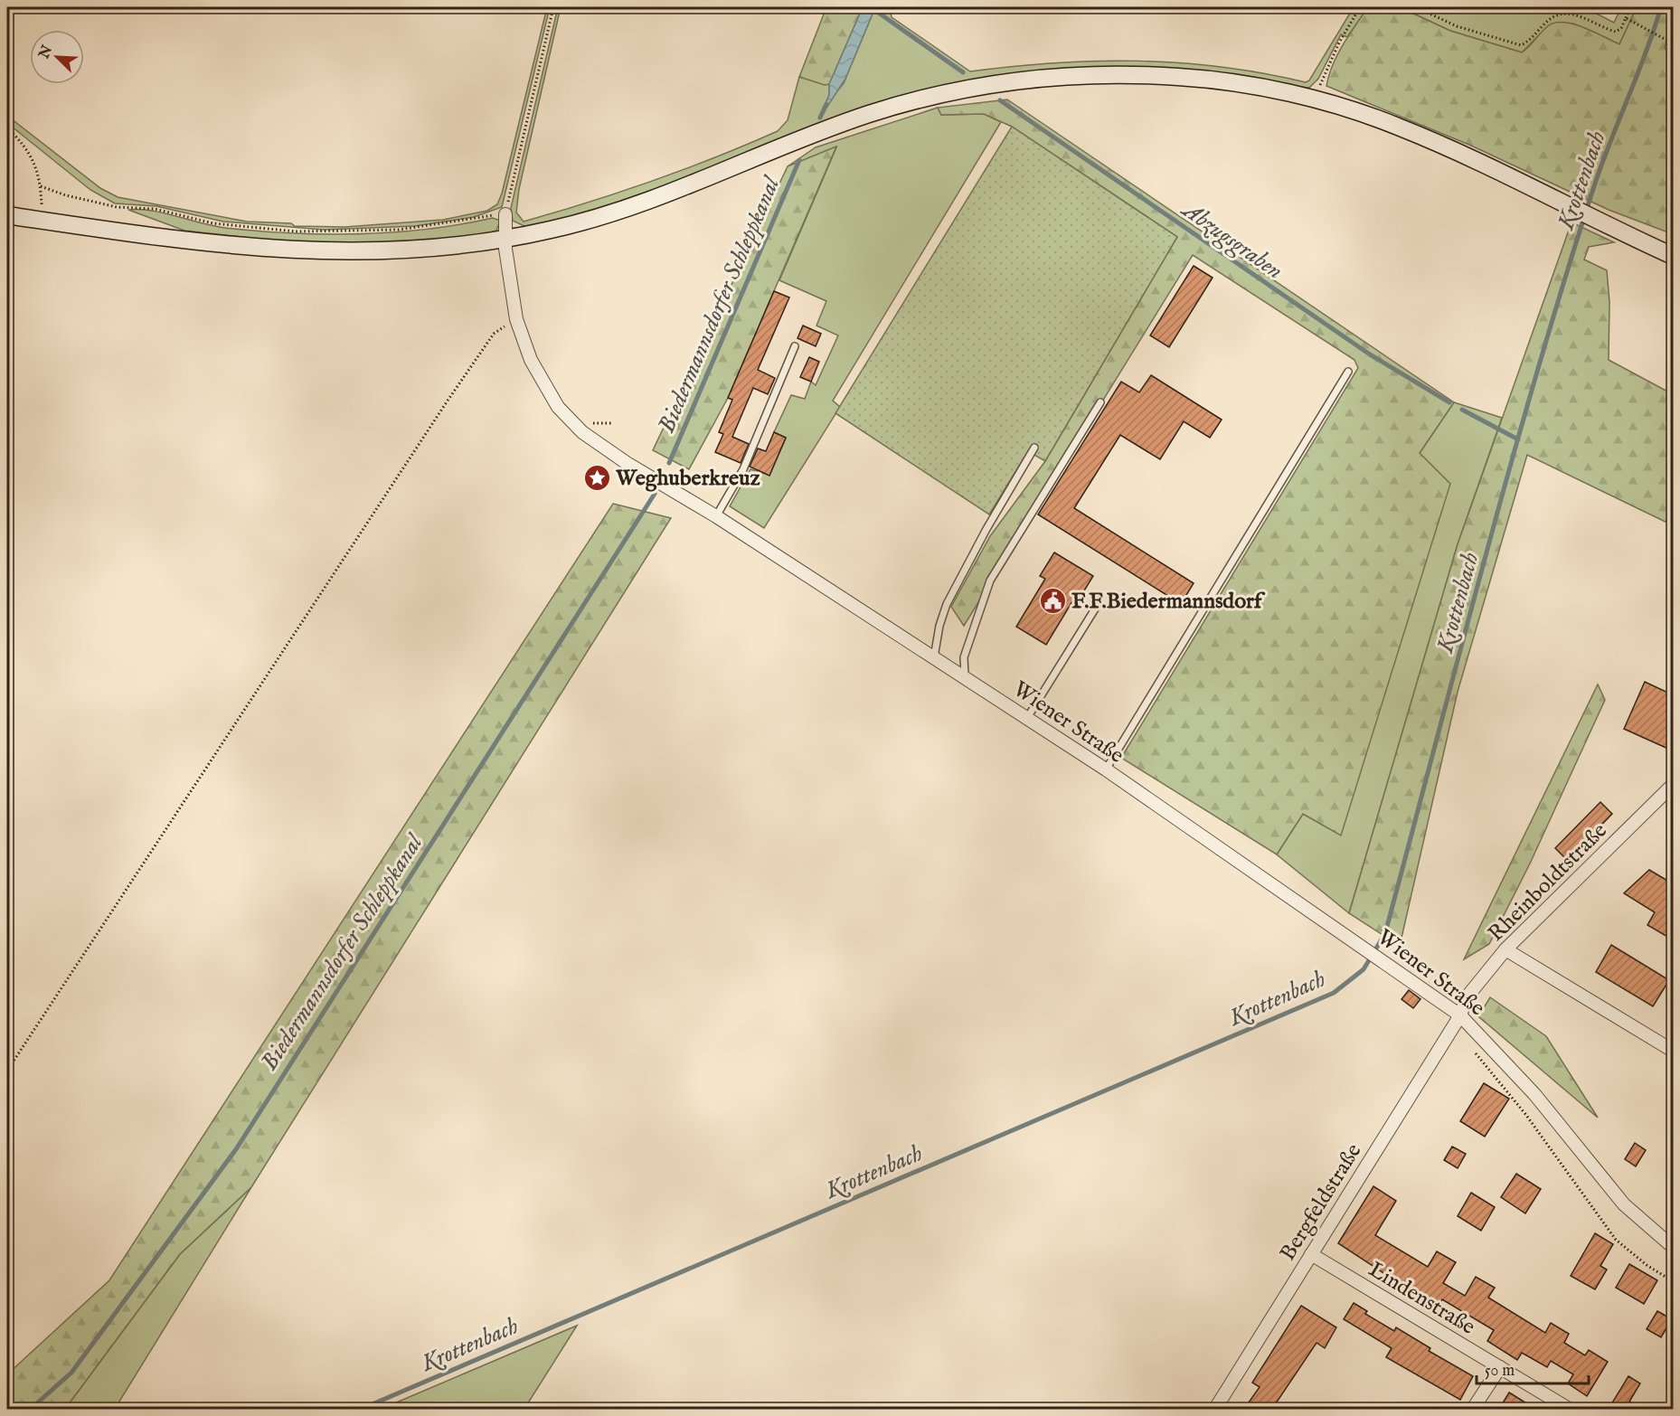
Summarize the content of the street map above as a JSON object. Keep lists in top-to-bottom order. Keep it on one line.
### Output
{"streets":{"street":["Wiener Straße","Rheinboldtstraße","Bergfeldstraße","Lindenstraße"]},"crossings":[["Wiener Straße","Rheinboldtstraße"],["Wiener Straße","Bergfeldstraße"],["Rheinboldtstraße","Bergfeldstraße"],["Bergfeldstraße","Lindenstraße"]],"water":["Krottenbach","Abzugsgraben","Biedermannsdorfer Schleppkanal"],"places":{"place":["Weghuberkreuz"],"public building":["F.F.Biedermannsdorf"]},"scale_bar":"50 m","north":"top left"}
